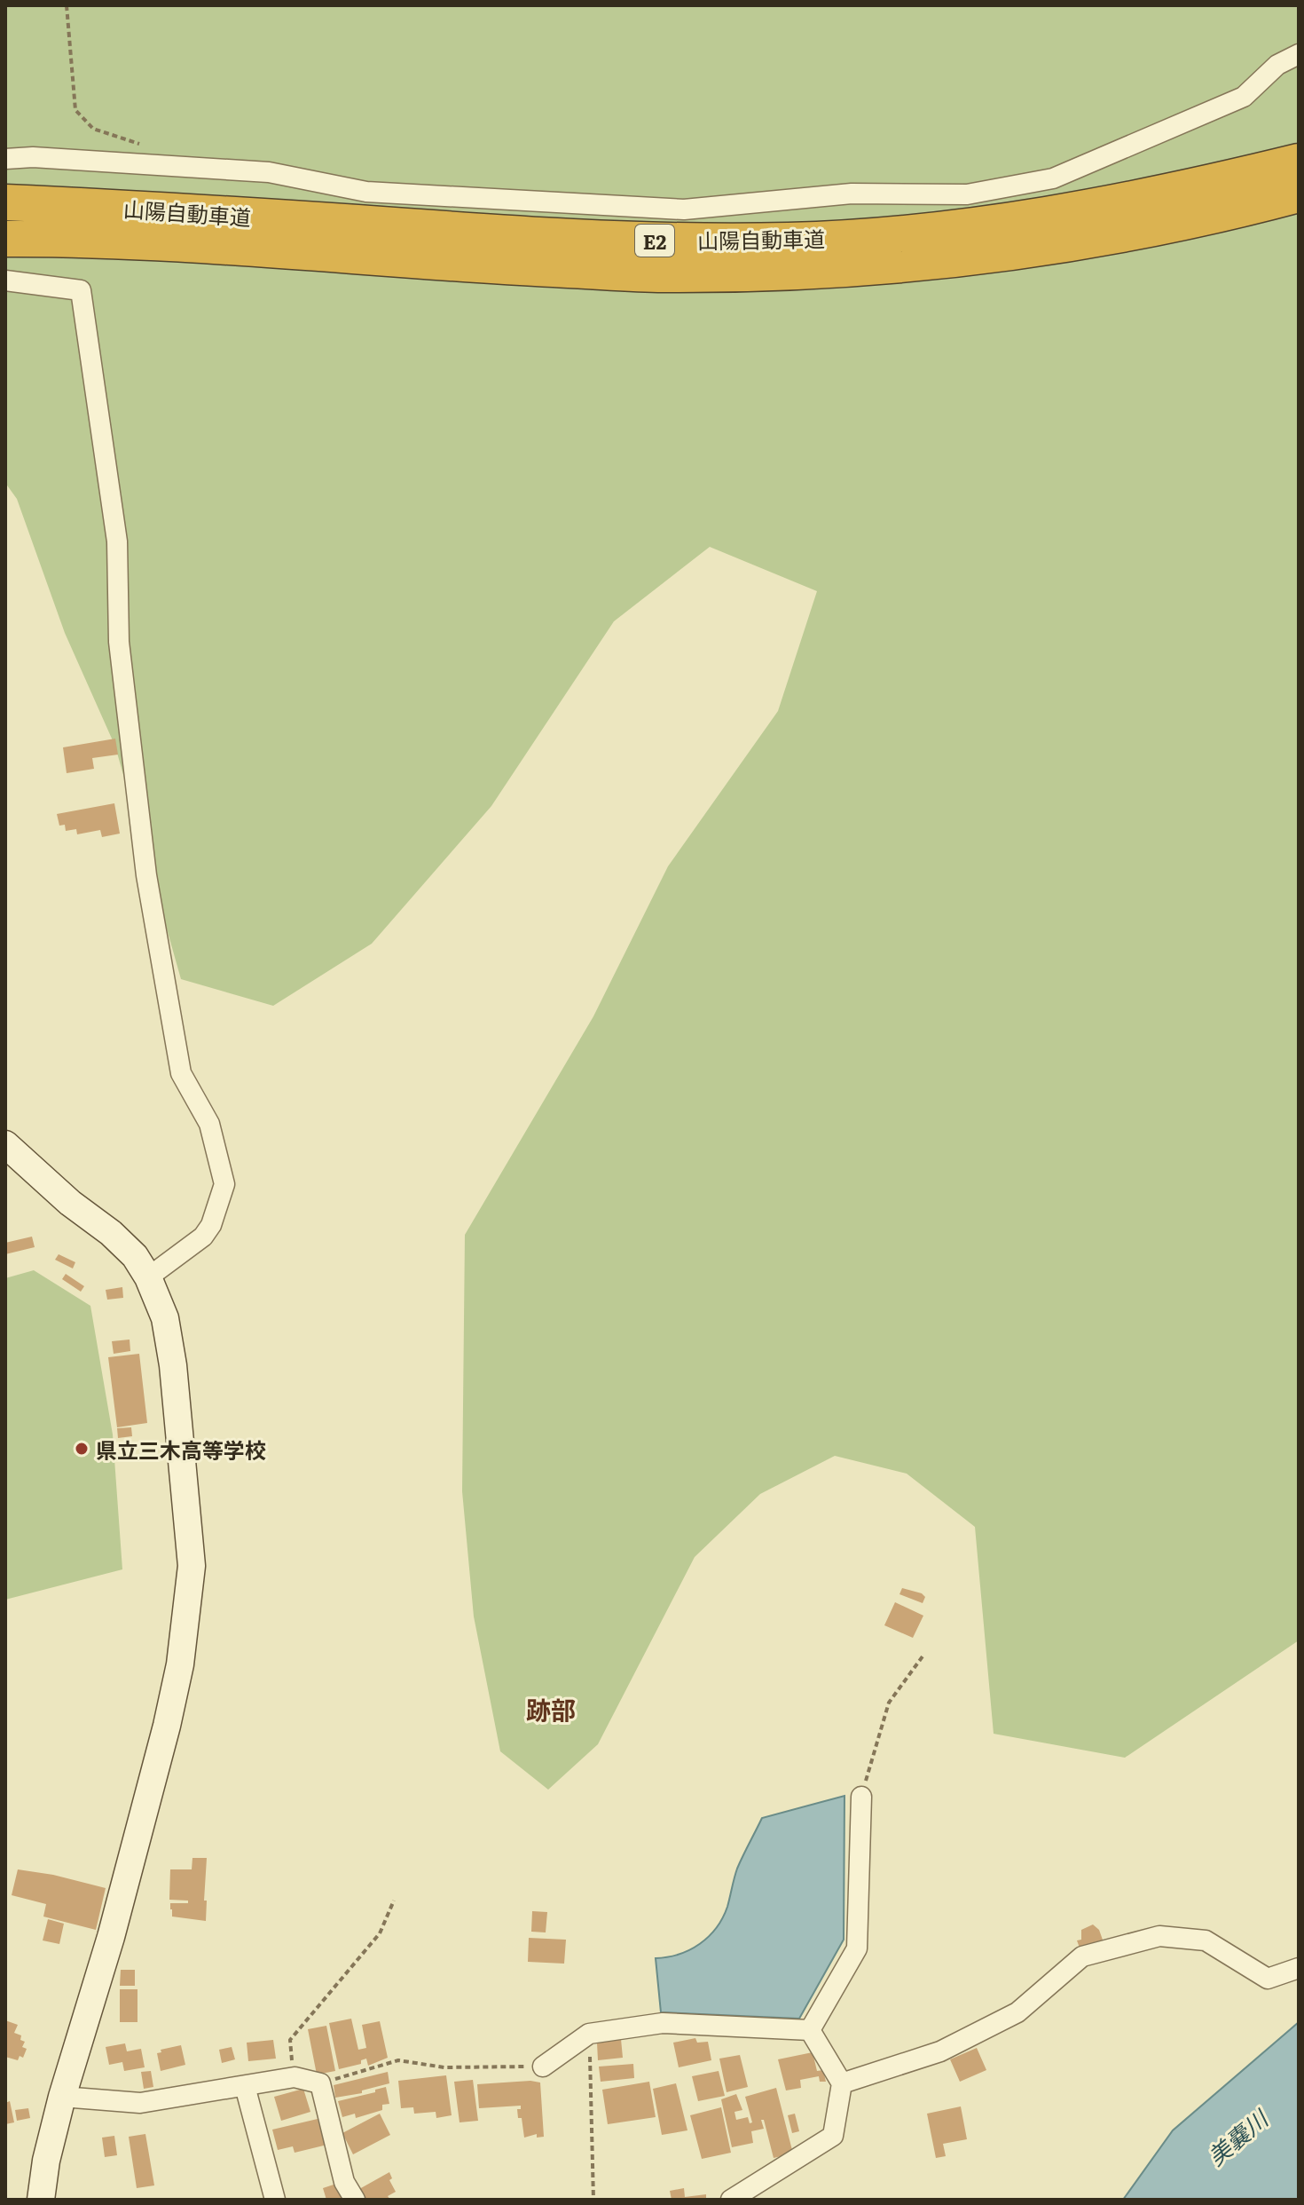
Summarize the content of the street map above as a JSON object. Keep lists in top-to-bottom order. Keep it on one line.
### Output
{"streets":{"highway":["山陽自動車道","E2"]},"districts":["跡部"],"water":["美嚢川"],"places":["県立三木高等学校"]}
